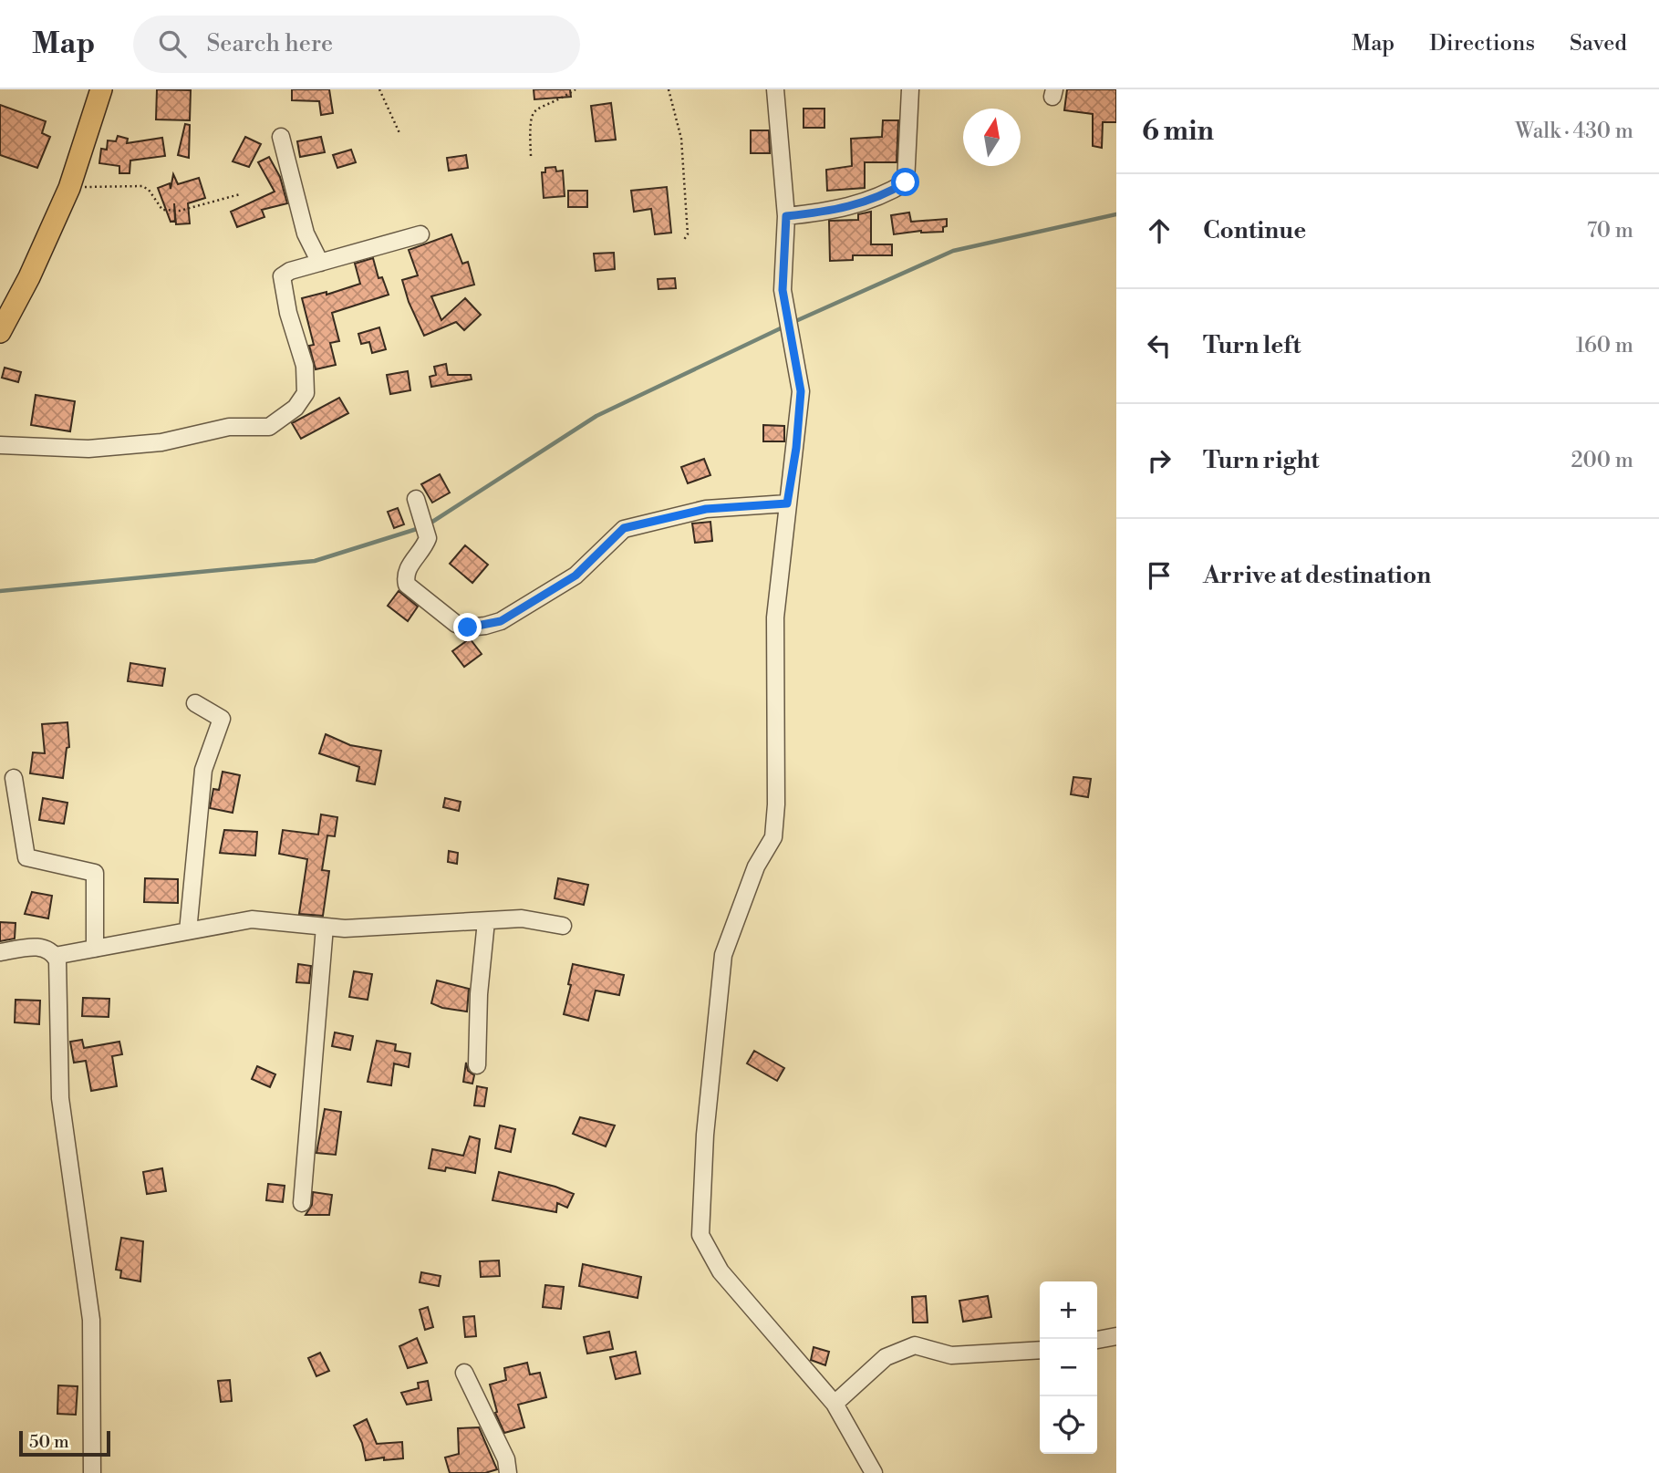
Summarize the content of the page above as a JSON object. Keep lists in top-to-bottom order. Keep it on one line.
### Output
{"scale_bar":"50 m","north":"top","page":{"header":"Map","search":"Search here","nav":["Map","Directions","Saved"],"heading":["6 min","Walk · 430 m"],"list":[["Continue","70 m"],["Turn left","160 m"],["Turn right","200 m"],"Arrive at destination"],"map_buttons":["+","−"],"scale":"50 m"}}
